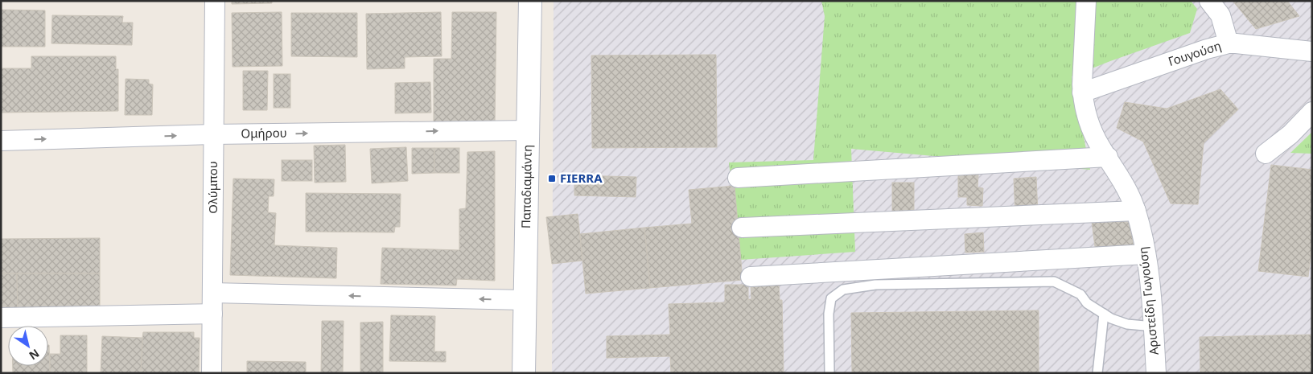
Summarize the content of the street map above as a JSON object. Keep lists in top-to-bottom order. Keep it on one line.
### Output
{"streets":{"street":["Γουγούση","Ομήρου","Παπαδιαμάντη","Ολύμπου","Αριστείδη Γωγούση"]},"crossings":[["Γουγούση","Αριστείδη Γωγούση"],["Ομήρου","Παπαδιαμάντη"],["Ομήρου","Ολύμπου"]],"places":{"transit":["FIERRA"]},"north":"bottom right"}
